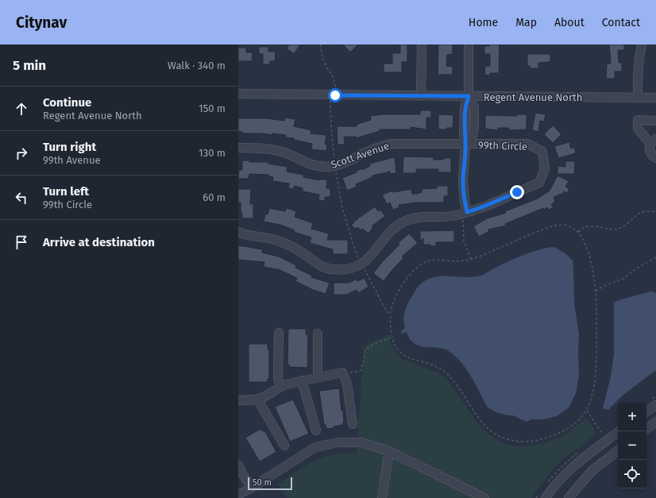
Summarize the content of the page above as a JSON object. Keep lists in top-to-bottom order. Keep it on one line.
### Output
{"streets":{"street":["Regent Avenue North","99th Circle","Scott Avenue"]},"crossings":[["99th Circle","Scott Avenue"]],"scale_bar":"50 m","page":{"header":"Citynav","nav":["Home","Map","About","Contact"],"heading":["5 min","Walk · 340 m"],"list":[["Continue","Regent Avenue North","150 m"],["Turn right","99th Avenue","130 m"],["Turn left","99th Circle","60 m"],"Arrive at destination"],"map_buttons":["+","−"],"scale":"50 m"}}
